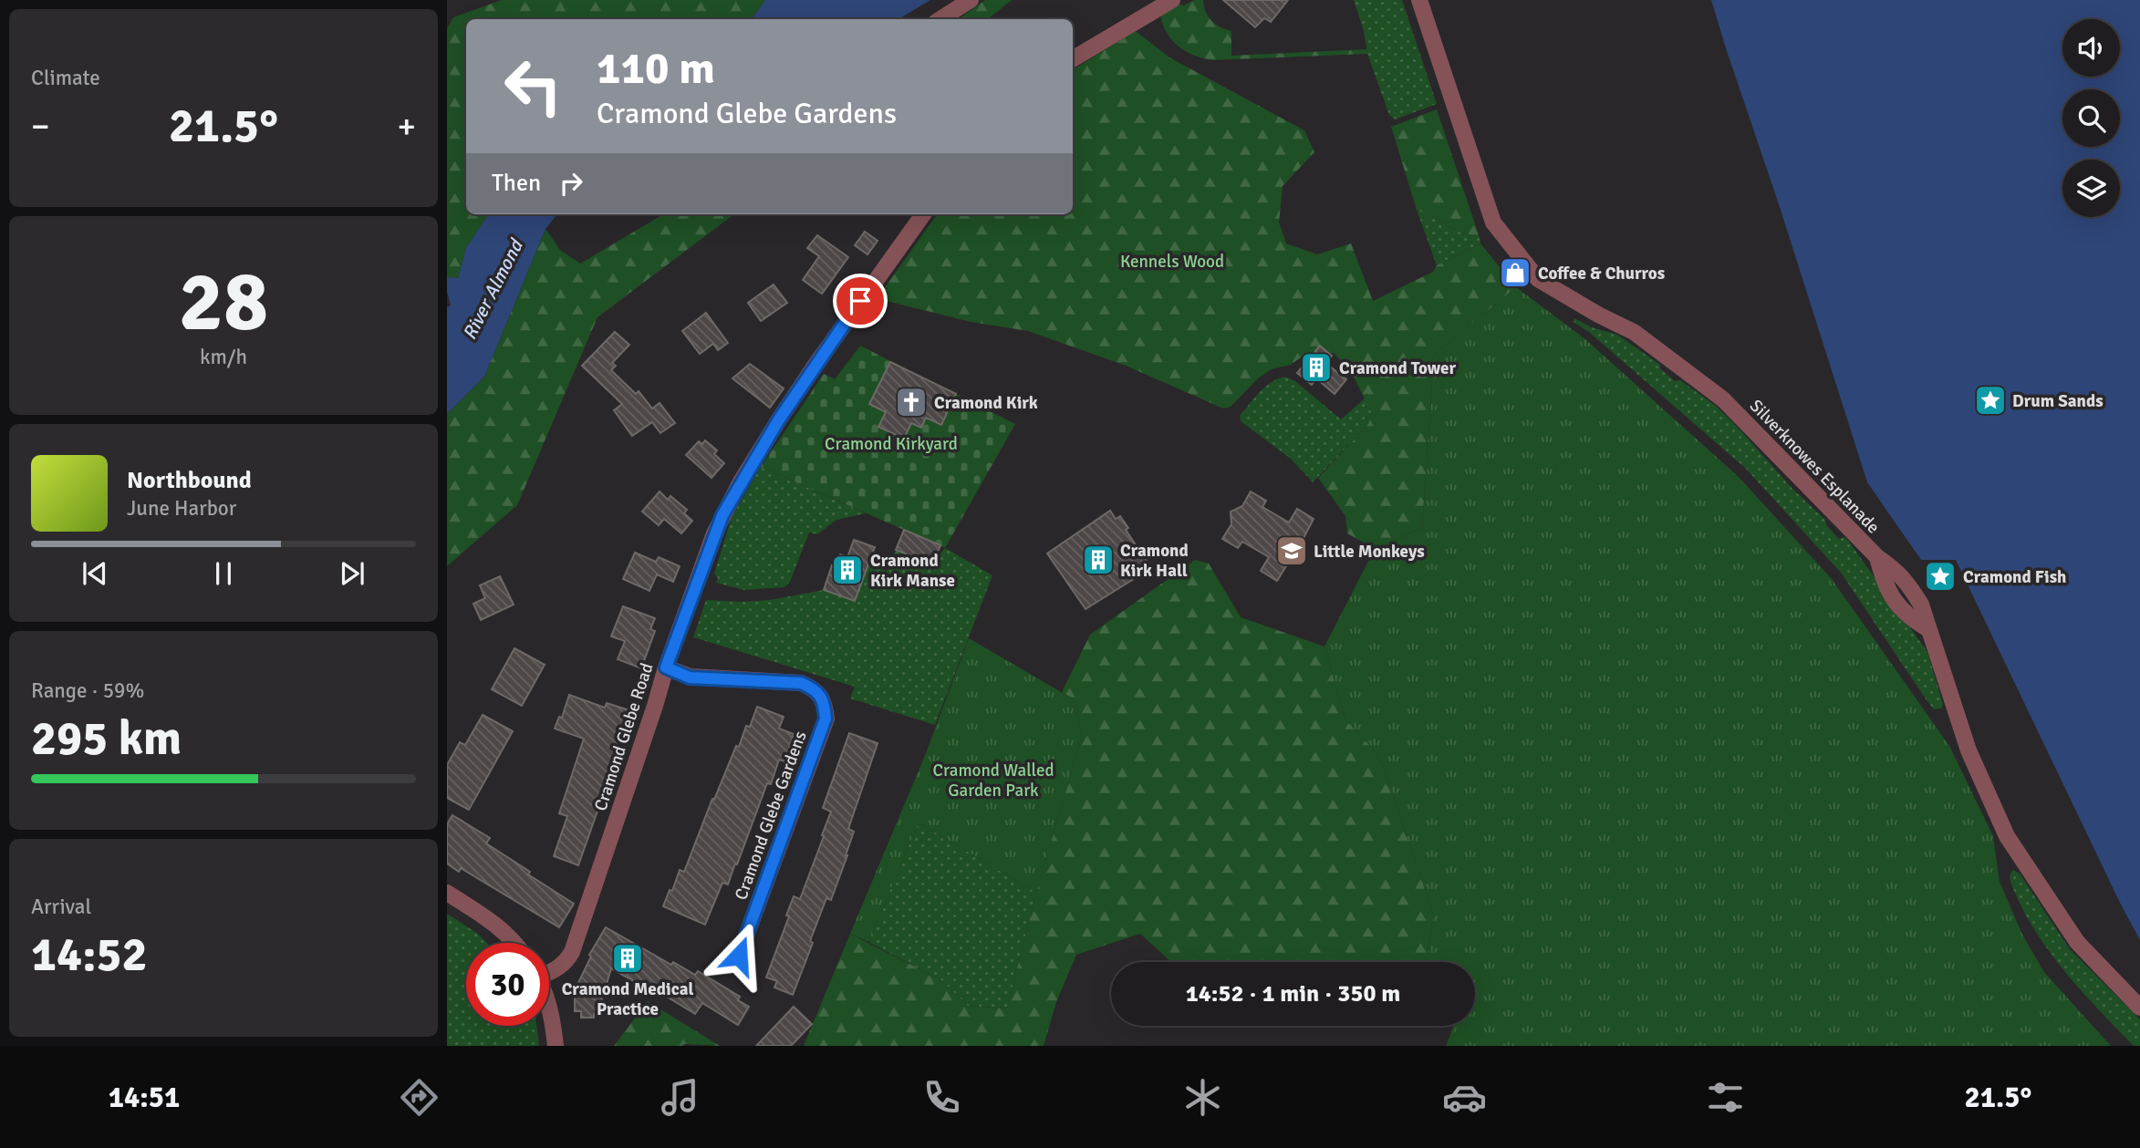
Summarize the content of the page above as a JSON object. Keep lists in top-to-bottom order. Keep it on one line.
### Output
{"streets":{"street":["Silverknowes Esplanade","Cramond Glebe Road","Cramond Glebe Gardens"]},"crossings":[["Cramond Glebe Road","Cramond Glebe Gardens"]],"water":["River Almond"],"parks":["Kennels Wood","Cramond Kirkyard","Cramond Walled Garden Park"],"places":{"shop":["Coffee & Churros"],"building":["Cramond Tower","Cramond Kirk Hall","Cramond Kirk Manse","Cramond Medical Practice"],"place":["Drum Sands","Cramond Fish"],"church":["Cramond Kirk"],"school or university":["Little Monkeys"]},"page":{"tile":["Climate",["28","km/h"],["Range · 59%","295 km"],["Arrival","14:52"]],"turn":["110 m","Cramond Glebe Gardens"],"heat":["−","21.5°","+"],"then":"Then","song":["Northbound","June Harbor"],"limit":"30","trip":"14:52 · 1 min · 350 m","tabs":["14:51","21.5°"]}}
